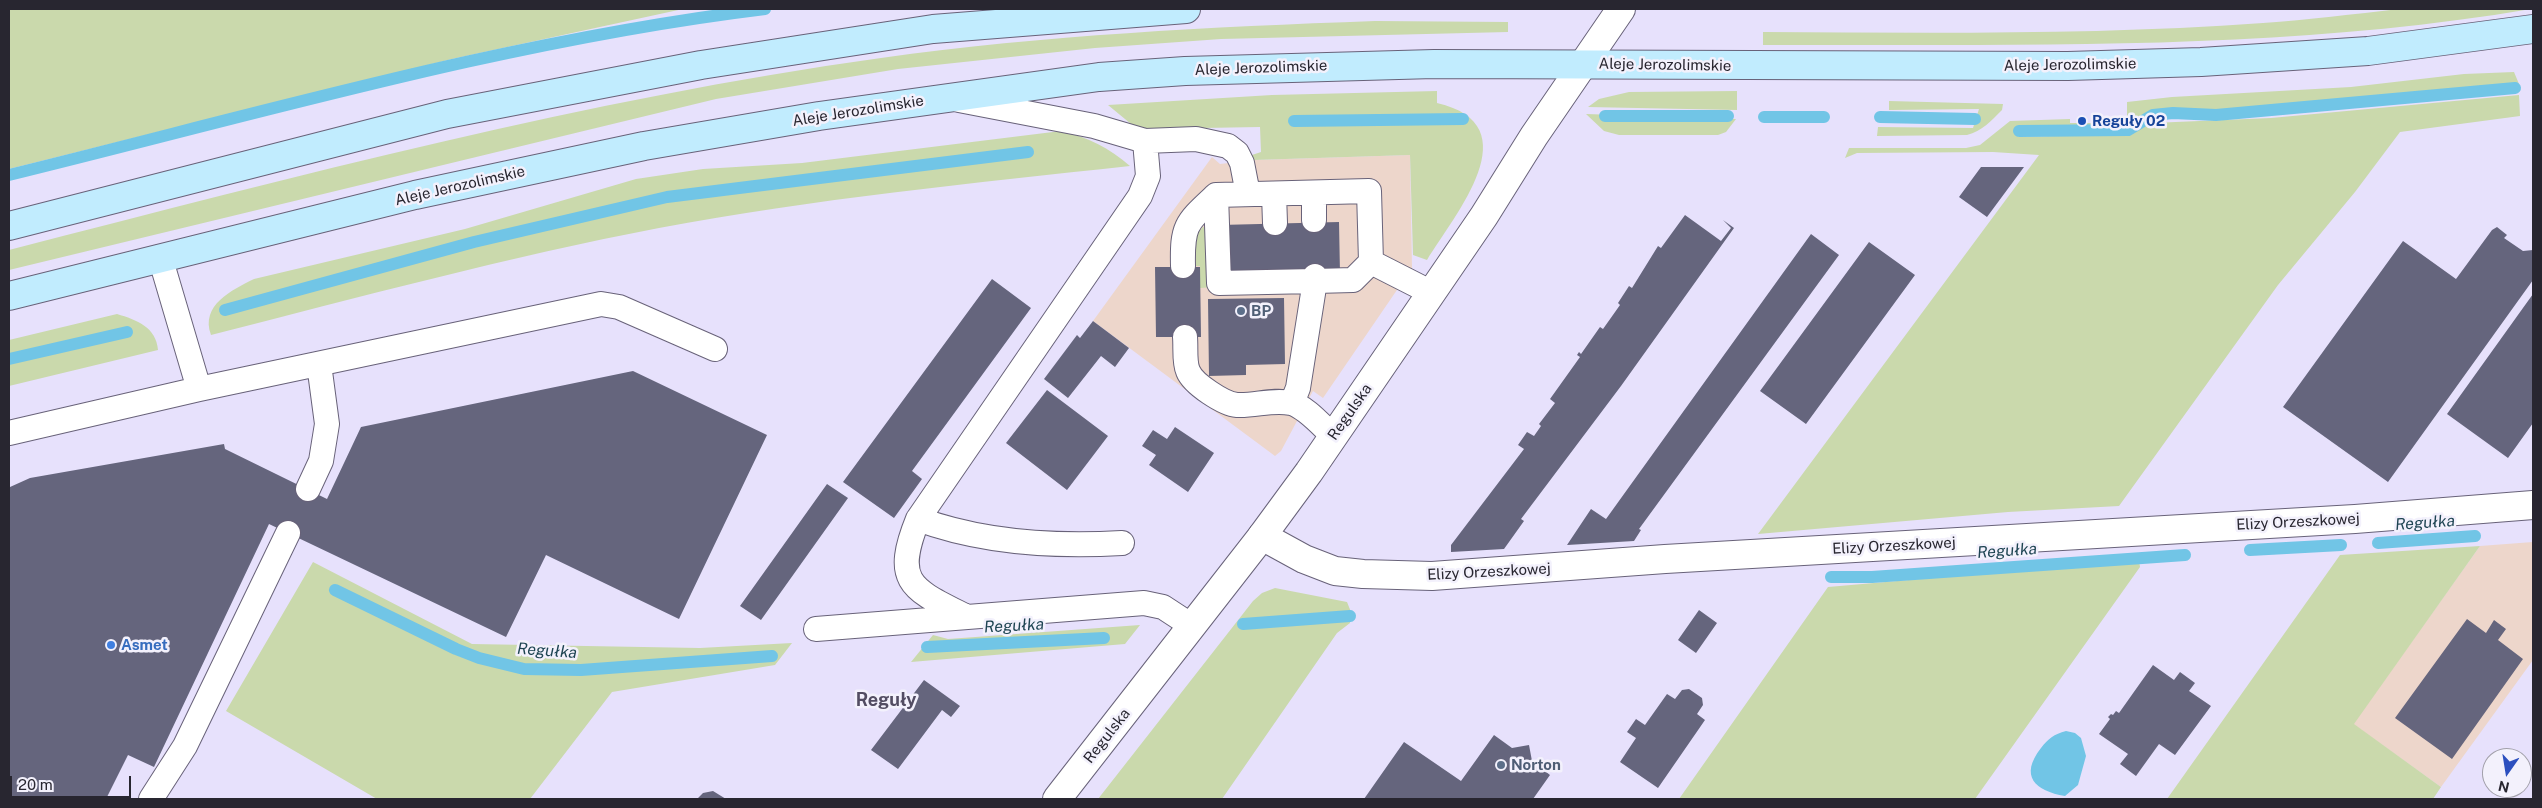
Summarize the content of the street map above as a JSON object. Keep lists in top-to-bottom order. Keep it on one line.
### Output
{"streets":{"main road":["Aleje Jerozolimskie"],"street":["Regulska","Elizy Orzeszkowej"]},"crossings":[["Aleje Jerozolimskie","Regulska"],["Regulska","Elizy Orzeszkowej"]],"districts":["Reguły"],"water":["Regułka"],"places":["Reguły 02","BP","Asmet","Norton"],"scale_bar":"20 m","north":"bottom"}
